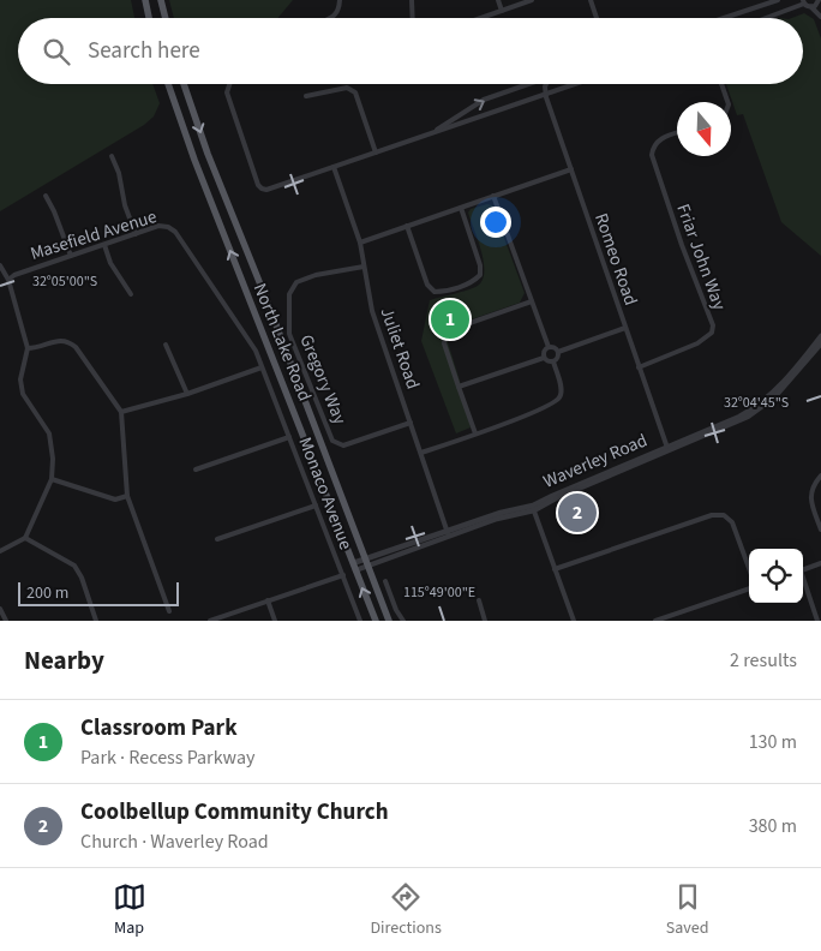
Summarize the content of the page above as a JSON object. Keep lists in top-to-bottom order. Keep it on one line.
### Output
{"streets":{"main road":["North Lake Road"],"street":["Masefield Avenue","Friar John Way","Romeo Road","Juliet Road","Gregory Way","Waverley Road","Monaco Avenue"]},"crossings":[["Masefield Avenue","Monaco Avenue"],["Friar John Way","Romeo Road"],["Romeo Road","Waverley Road"],["North Lake Road","Waverley Road"],["Juliet Road","Gregory Way"],["Juliet Road","Waverley Road"]],"scale_bar":"200 m","north":"bottom","page":{"search":"Search here","pins":["1","2"],"scale":"200 m","heading":["Nearby","2 results"],"list":[{"mark":"1","name":"Classroom Park","note":"Park · Recess Parkway","value":"130 m"},{"mark":"2","name":"Coolbellup Community Church","note":"Church · Waverley Road","value":"380 m"}],"nav":["Map","Directions","Saved"]},"coordinates":["32°05'00\"S","32°04'45\"S","115°49'00\"E"]}
